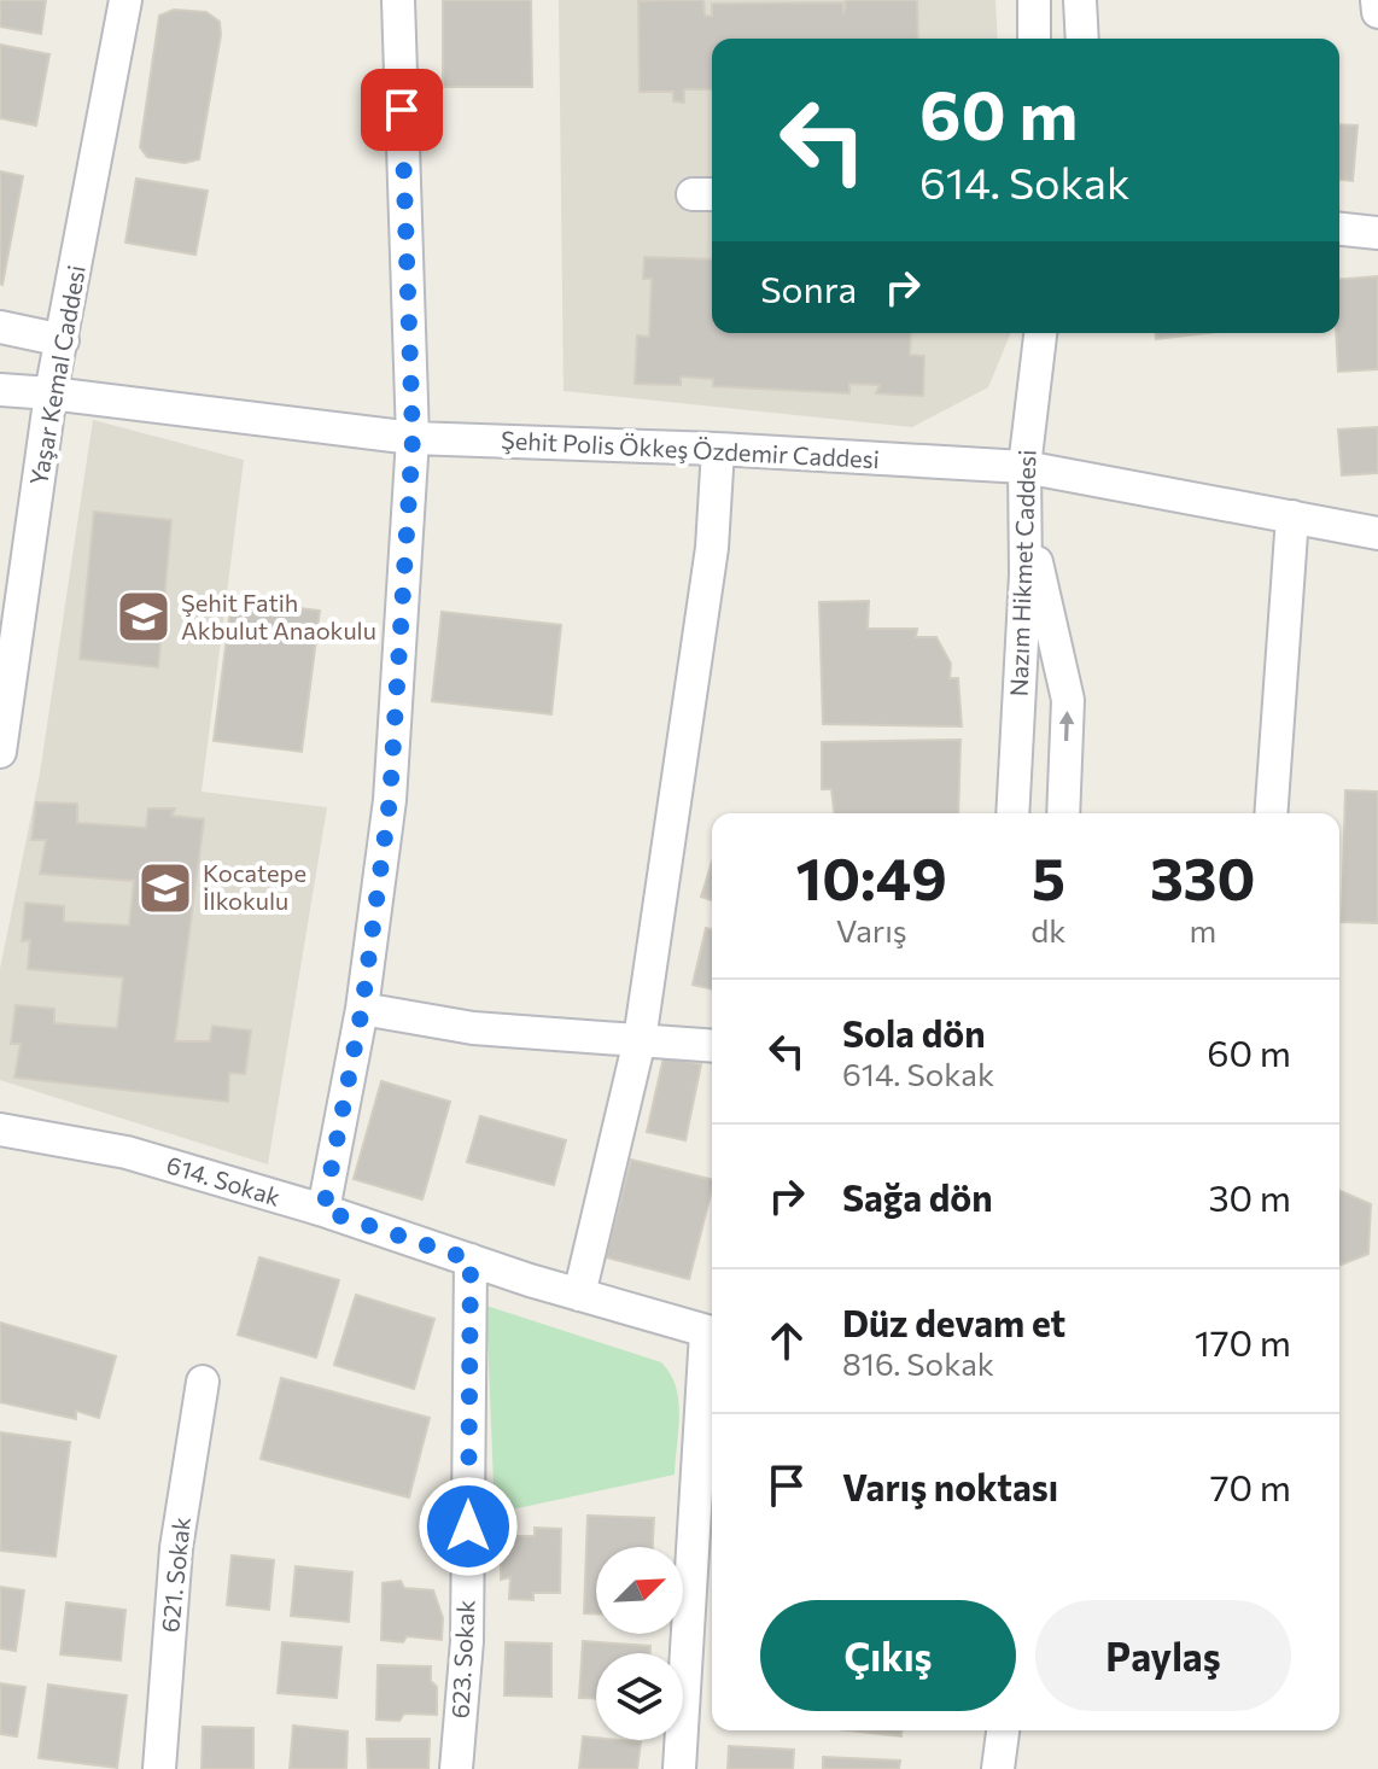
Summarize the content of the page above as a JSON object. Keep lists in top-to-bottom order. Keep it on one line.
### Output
{"streets":{"street":["Yaşar Kemal Caddesi","Şehit Polis Ökkeş Özdemir Caddesi","Nazım Hikmet Caddesi","614. Sokak","621. Sokak","623. Sokak"]},"crossings":[["Yaşar Kemal Caddesi","Şehit Polis Ökkeş Özdemir Caddesi"],["Şehit Polis Ökkeş Özdemir Caddesi","Nazım Hikmet Caddesi"],["614. Sokak","623. Sokak"]],"places":{"school or university":["Şehit Fatih Akbulut Anaokulu","Kocatepe İlkokulu"]},"north":"top right","page":{"turn":["60 m","614. Sokak"],"then":"Sonra","eta":["10:49","Varış","5","dk","330","m"],"list":[{"name":"Sola dön","note":"614. Sokak","value":"60 m"},{"name":"Sağa dön","value":"30 m"},{"name":"Düz devam et","note":"816. Sokak","value":"170 m"},{"name":"Varış noktası","value":"70 m"}],"buttons":["Çıkış","Paylaş"]}}
